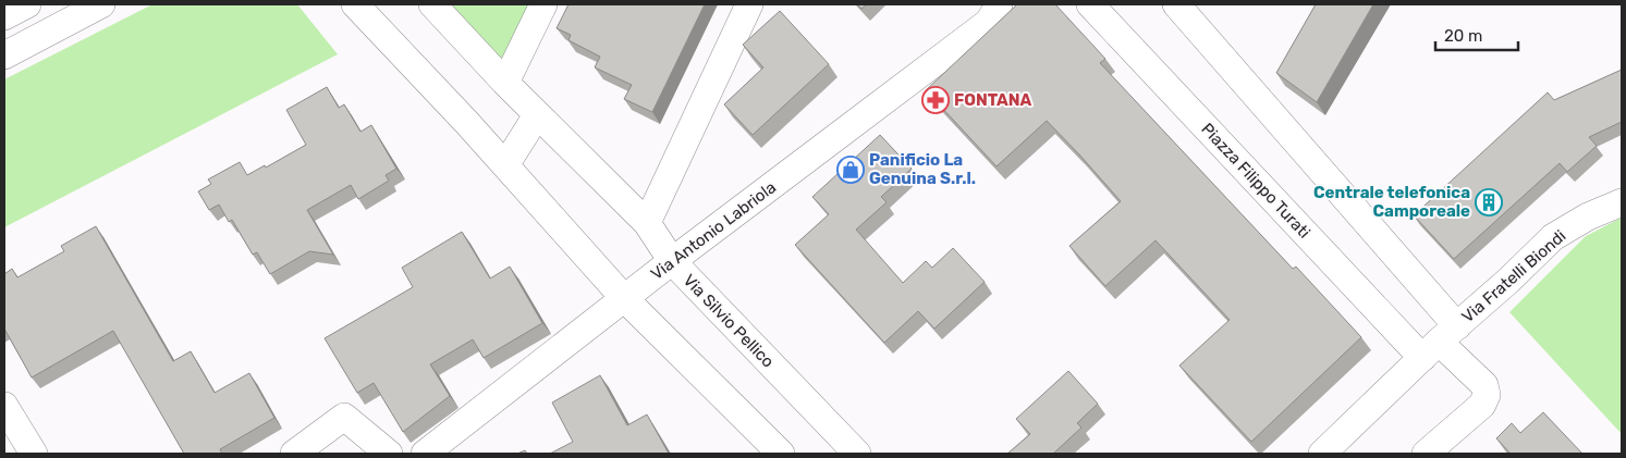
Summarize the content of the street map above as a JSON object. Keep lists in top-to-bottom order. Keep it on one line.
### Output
{"streets":{"street":["Piazza Filippo Turati","Via Antonio Labriola","Via Fratelli Biondi","Via Silvio Pellico"]},"crossings":[["Piazza Filippo Turati","Via Fratelli Biondi"],["Via Antonio Labriola","Via Silvio Pellico"]],"places":{"pharmacy":["FONTANA"],"shop":["Panificio La Genuina S.r.l."],"building":["Centrale telefonica Camporeale"]},"scale_bar":"20 m"}
